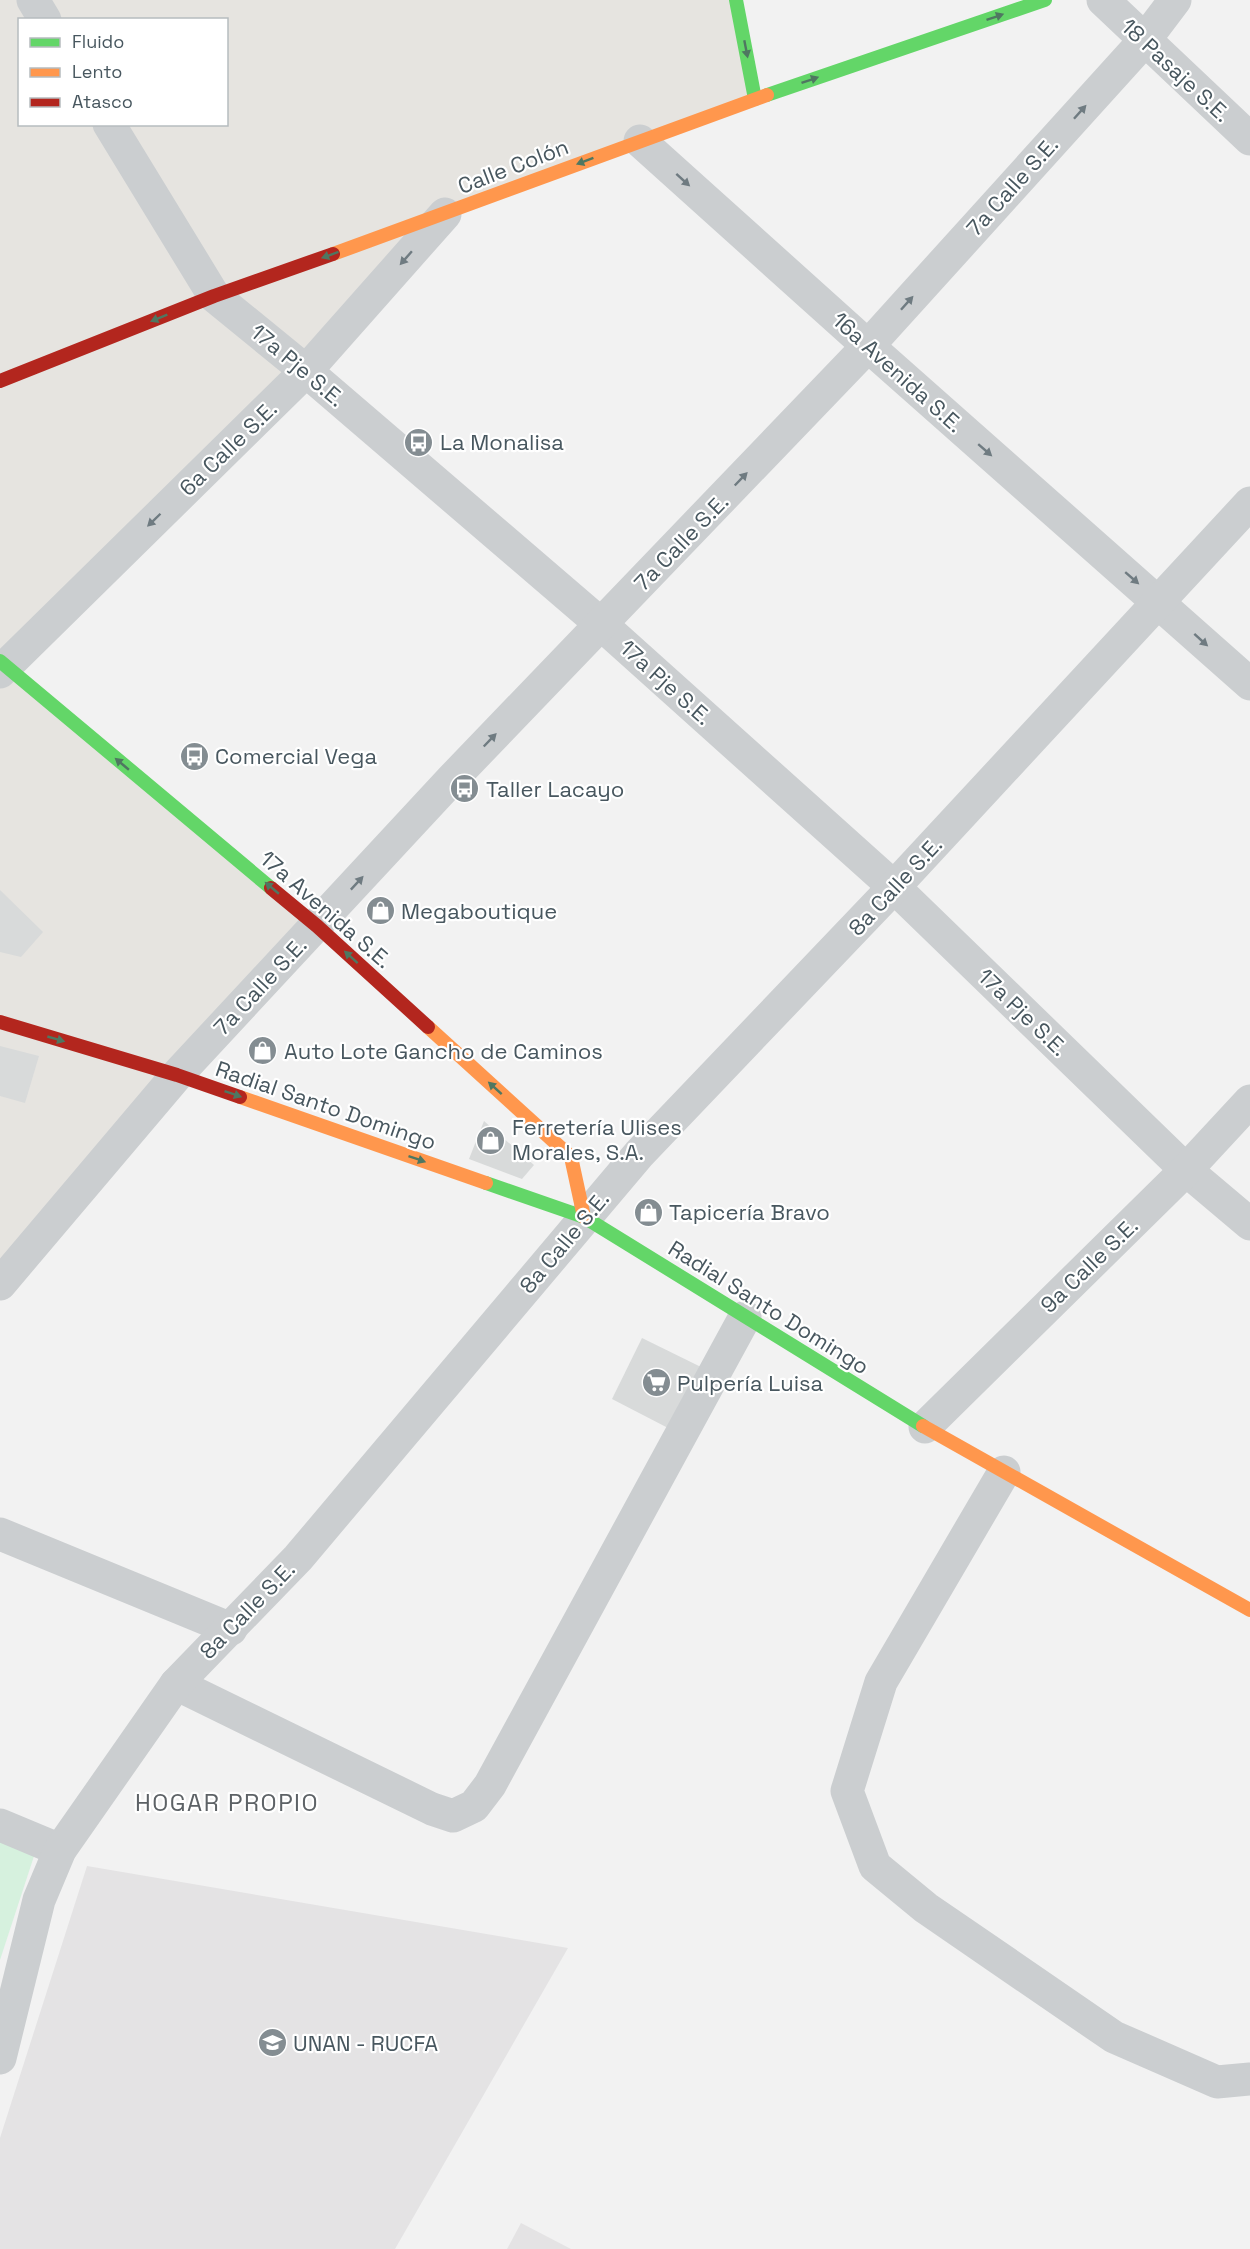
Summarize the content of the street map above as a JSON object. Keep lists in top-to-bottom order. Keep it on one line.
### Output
{"streets":{"main road":["Calle Colón","17a Avenida S.E.","Radial Santo Domingo"],"street":["18 Pasaje S.E.","7a Calle S.E.","17a Pje S.E.","16a Avenida S.E.","6a Calle S.E.","8a Calle S.E.","9a Calle S.E."]},"crossings":[["18 Pasaje S.E.","7a Calle S.E."],["Calle Colón","17a Pje S.E."],["Calle Colón","16a Avenida S.E."],["Calle Colón","6a Calle S.E."],["7a Calle S.E.","17a Pje S.E."],["7a Calle S.E.","16a Avenida S.E."],["7a Calle S.E.","17a Avenida S.E."],["7a Calle S.E.","Radial Santo Domingo"],["17a Pje S.E.","6a Calle S.E."],["17a Pje S.E.","8a Calle S.E."],["17a Pje S.E.","9a Calle S.E."],["16a Avenida S.E.","8a Calle S.E."],["6a Calle S.E.","17a Avenida S.E."],["8a Calle S.E.","17a Avenida S.E."],["8a Calle S.E.","Radial Santo Domingo"],["17a Avenida S.E.","Radial Santo Domingo"],["Radial Santo Domingo","9a Calle S.E."]],"one_way":["7a Calle S.E.","16a Avenida S.E.","6a Calle S.E.","17a Avenida S.E.","Radial Santo Domingo"],"districts":["HOGAR PROPIO"],"places":{"bus stop":["La Monalisa","Comercial Vega","Taller Lacayo"],"shop":["Megaboutique","Auto Lote Gancho de Caminos","Ferretería Ulises Morales, S.A.","Tapicería Bravo"],"supermarket":["Pulpería Luisa"],"school or university":["UNAN - RUCFA"]},"legend":["Fluido","Lento","Atasco"]}
